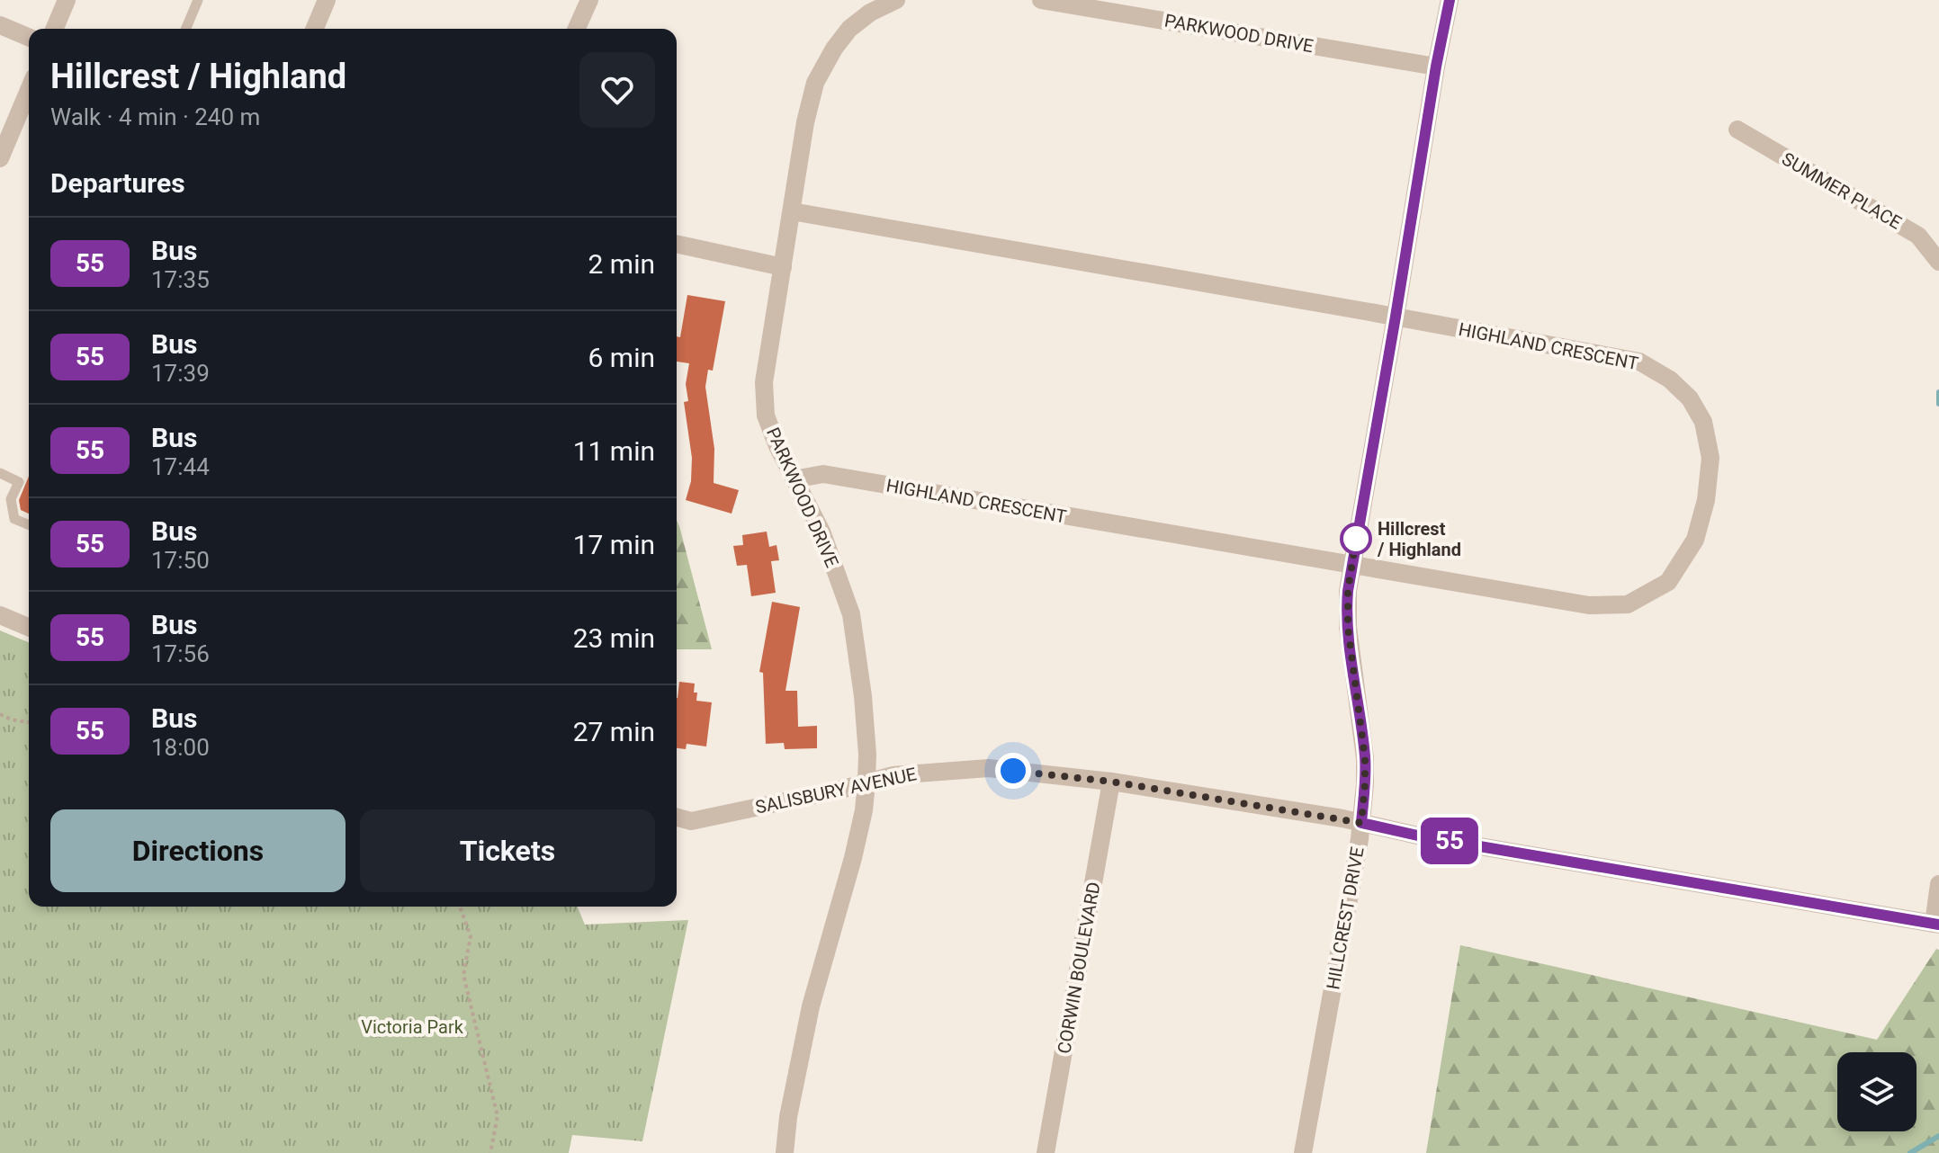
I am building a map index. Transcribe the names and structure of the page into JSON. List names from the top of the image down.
{
  "streets": {
    "street": [
      "PARKWOOD DRIVE",
      "SUMMER PLACE",
      "HIGHLAND CRESCENT",
      "SALISBURY AVENUE",
      "HILLCREST DRIVE",
      "CORWIN BOULEVARD"
    ]
  },
  "crossings": [
    ["PARKWOOD DRIVE", "HIGHLAND CRESCENT"],
    ["PARKWOOD DRIVE", "SALISBURY AVENUE"],
    ["PARKWOOD DRIVE", "HILLCREST DRIVE"],
    ["HIGHLAND CRESCENT", "HILLCREST DRIVE"],
    ["SALISBURY AVENUE", "HILLCREST DRIVE"],
    ["SALISBURY AVENUE", "CORWIN BOULEVARD"]
  ],
  "parks": ["Victoria Park"],
  "places": ["Hillcrest / Highland"],
  "lines": ["bus line 55"],
  "page": {
    "on_map": "55",
    "heading": [
      ["Hillcrest / Highland", "Walk · 4 min · 240 m"],
      "Departures"
    ],
    "list": [
      {
        "mark": "55",
        "name": "Bus",
        "note": "17:35",
        "value": "2 min"
      },
      {
        "mark": "55",
        "name": "Bus",
        "note": "17:39",
        "value": "6 min"
      },
      {
        "mark": "55",
        "name": "Bus",
        "note": "17:44",
        "value": "11 min"
      },
      {
        "mark": "55",
        "name": "Bus",
        "note": "17:50",
        "value": "17 min"
      },
      {
        "mark": "55",
        "name": "Bus",
        "note": "17:56",
        "value": "23 min"
      },
      {
        "mark": "55",
        "name": "Bus",
        "note": "18:00",
        "value": "27 min"
      }
    ],
    "buttons": ["Directions", "Tickets"]
  }
}
